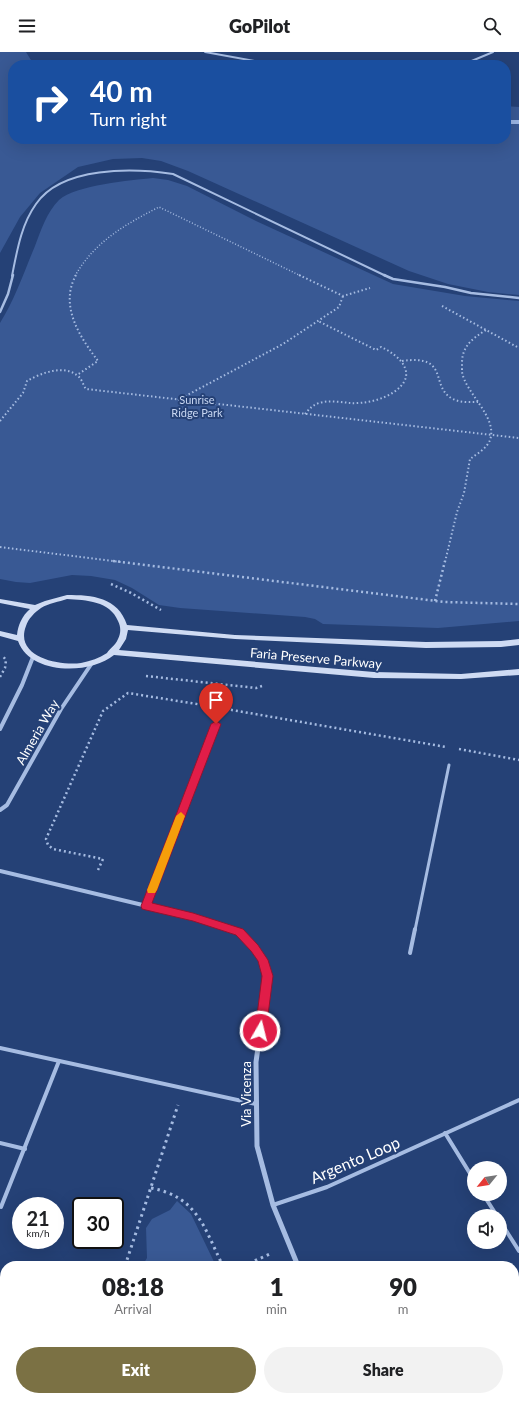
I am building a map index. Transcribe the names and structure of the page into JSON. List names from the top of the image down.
{
  "streets": {
    "street": ["Faria Preserve Parkway", "Almeria Way", "Via Vicenza"],
    "lane": ["Argento Loop"]
  },
  "crossings": [
    ["Faria Preserve Parkway", "Almeria Way"],
    ["Via Vicenza", "Argento Loop"]
  ],
  "parks": ["Sunrise Ridge Park"],
  "north": "bottom left",
  "page": {
    "header": "GoPilot",
    "turn": ["40 m", "Turn right"],
    "speed": "21 km/h",
    "limit": "30",
    "eta": [
      "08:18",
      "Arrival",
      "1",
      "min",
      "90",
      "m"
    ],
    "buttons": ["Exit", "Share"]
  }
}
